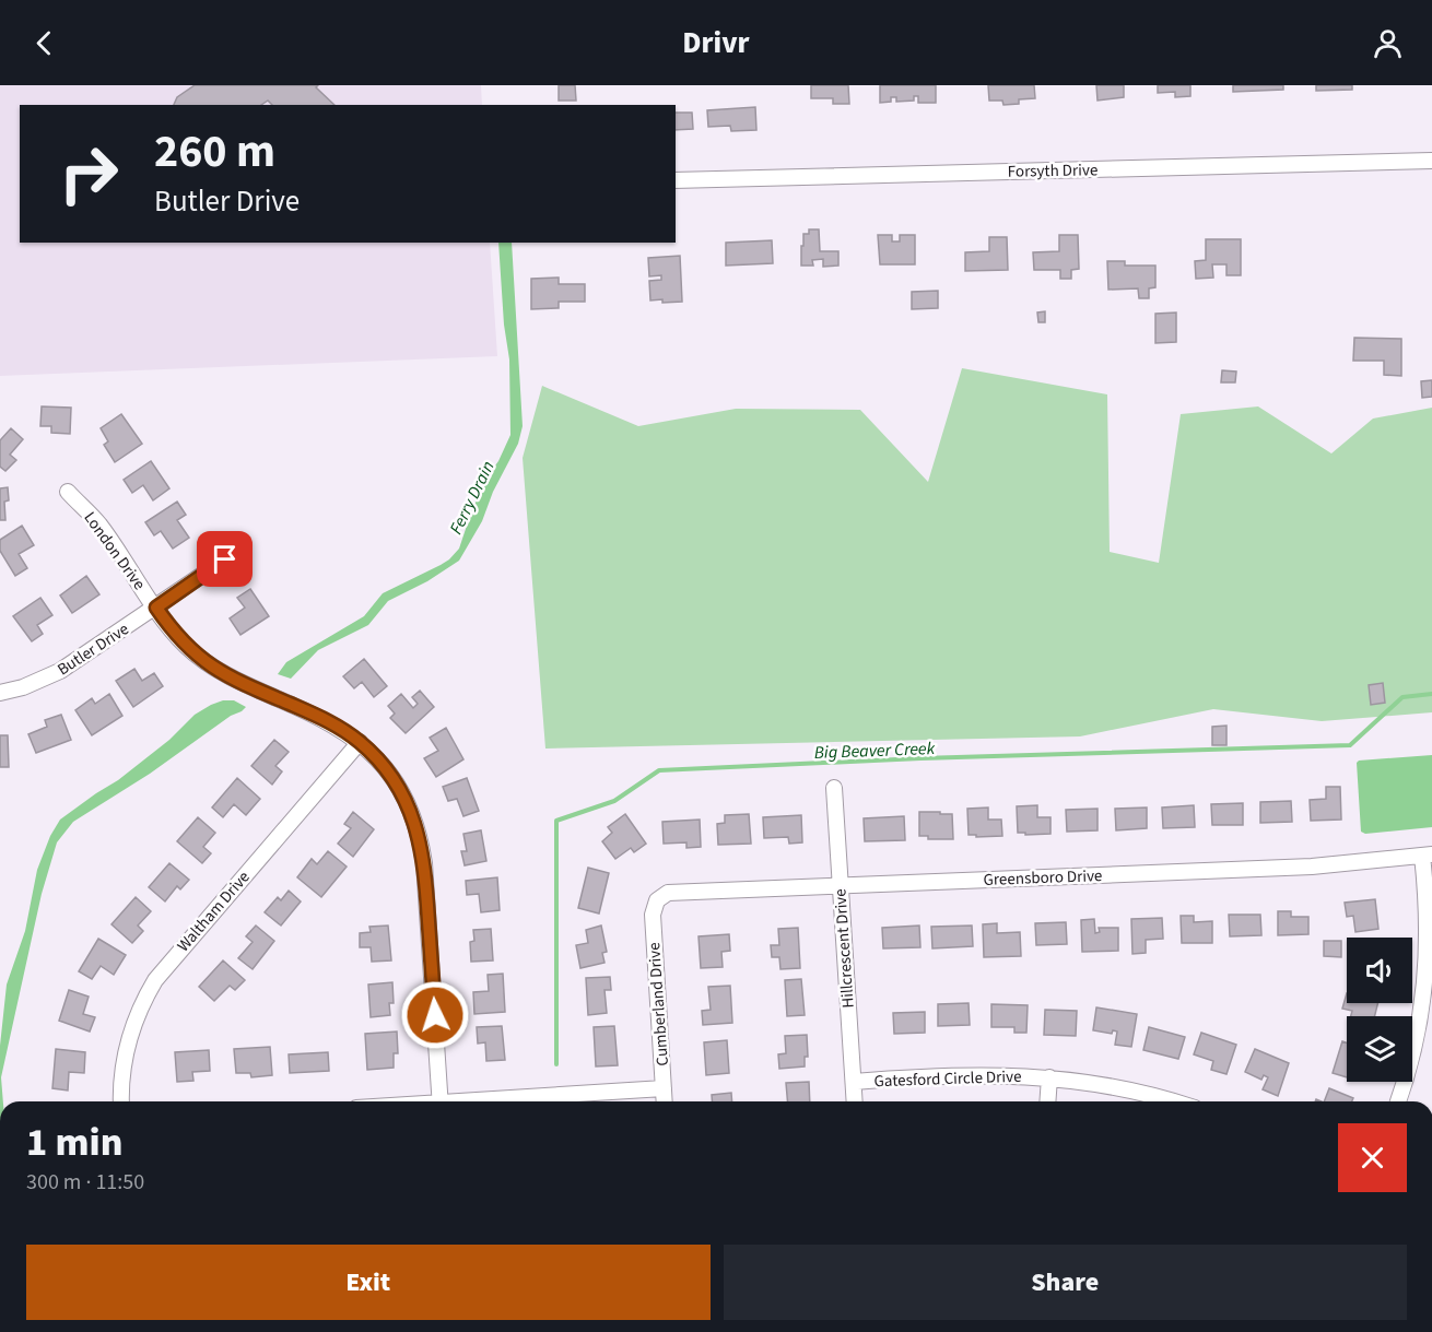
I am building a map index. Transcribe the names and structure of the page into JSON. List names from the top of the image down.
{
  "streets": {
    "street": [
      "Forsyth Drive",
      "London Drive",
      "Butler Drive",
      "Greensboro Drive",
      "Waltham Drive",
      "Hillcrescent Drive",
      "Cumberland Drive",
      "Gatesford Circle Drive"
    ]
  },
  "crossings": [
    ["London Drive", "Butler Drive"],
    ["London Drive", "Waltham Drive"],
    ["Greensboro Drive", "Hillcrescent Drive"],
    ["Greensboro Drive", "Cumberland Drive"],
    ["Hillcrescent Drive", "Gatesford Circle Drive"]
  ],
  "water": ["Ferry Drain", "Big Beaver Creek"],
  "page": {
    "header": "Drivr",
    "turn": ["260 m", "Butler Drive"],
    "heading": ["1 min", "300 m · 11:50"],
    "buttons": ["Exit", "Share"]
  }
}
